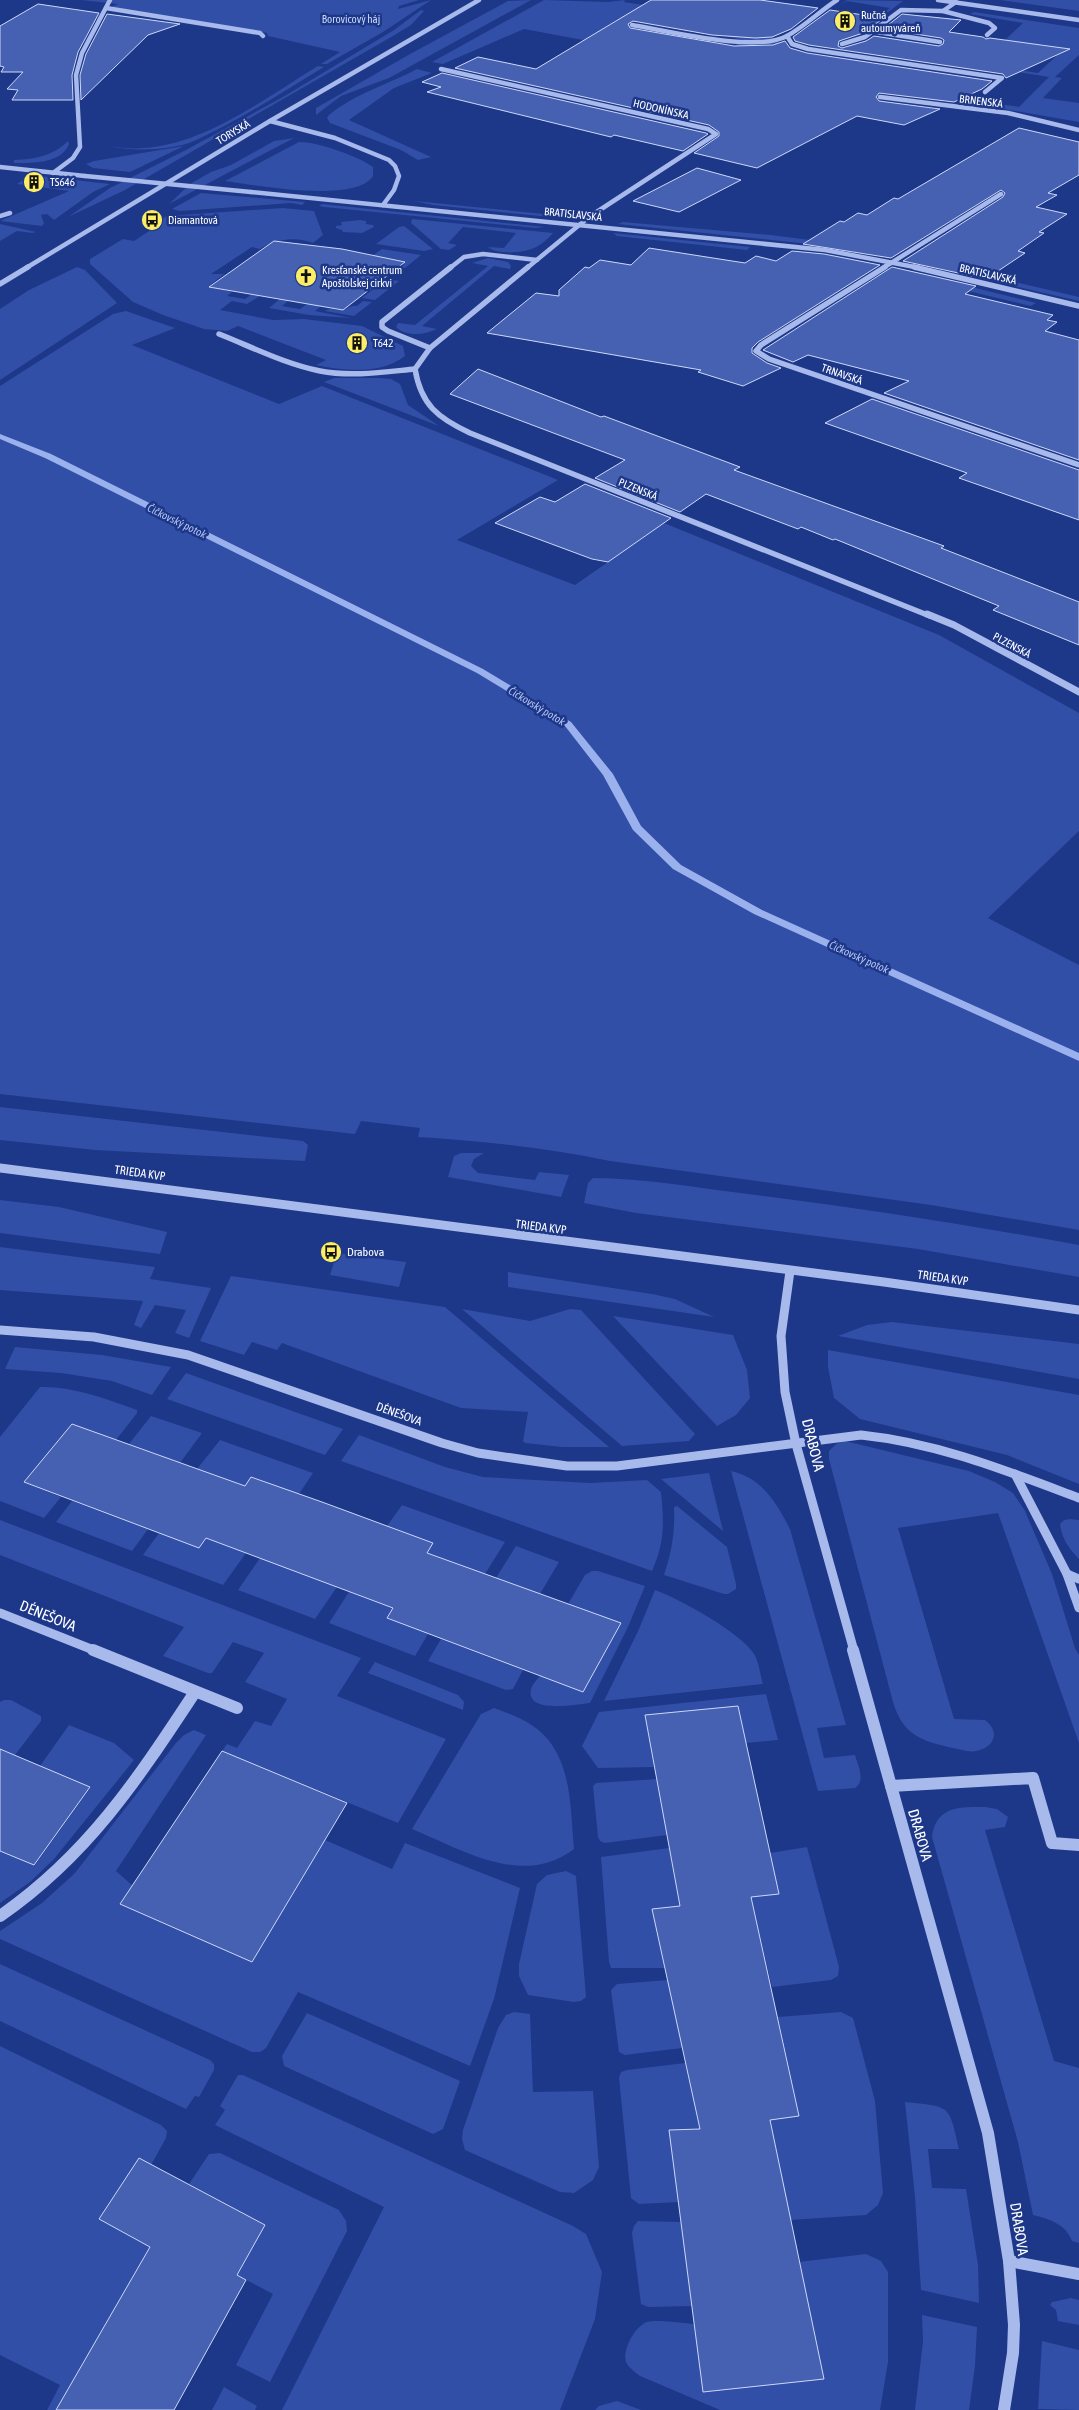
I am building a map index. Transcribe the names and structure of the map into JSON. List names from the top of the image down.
{
  "streets": {
    "street": [
      "BRNENSKÁ",
      "HODONÍNSKA",
      "TORYSKÁ",
      "BRATISLAVSKÁ",
      "TRNAVSKÁ",
      "PLZENSKÁ",
      "TRIEDA KVP",
      "DÉNEŠOVA",
      "DRABOVA"
    ]
  },
  "crossings": [
    ["HODONÍNSKA", "BRATISLAVSKÁ"],
    ["BRATISLAVSKÁ", "TRNAVSKÁ"],
    ["TRIEDA KVP", "DRABOVA"],
    ["DÉNEŠOVA", "DRABOVA"]
  ],
  "water": ["Čičkovský potok"],
  "parks": ["Borovicový háj"],
  "places": {
    "building": ["Ručná autoumyváreň", "TS646", "T642"],
    "bus stop": ["Diamantová", "Drabova"],
    "church": ["Kresťanské centrum Apoštolskej cirkvi"]
  }
}
